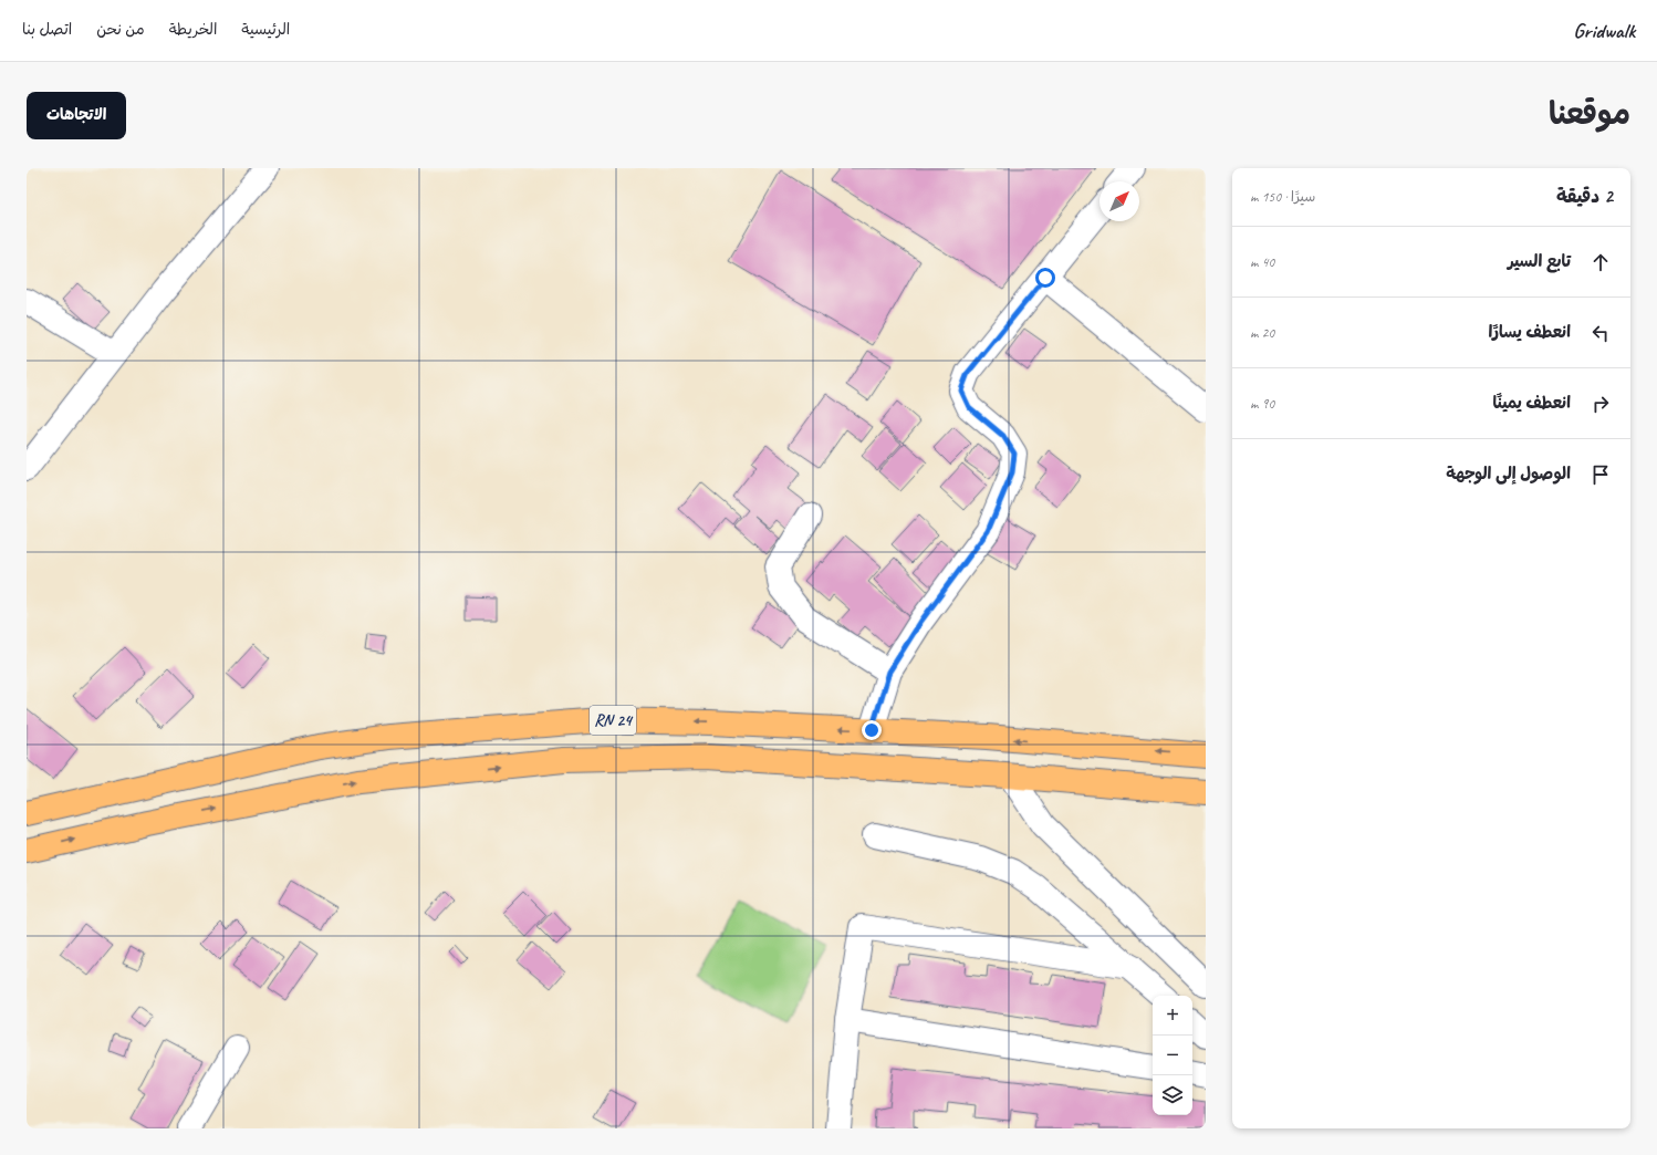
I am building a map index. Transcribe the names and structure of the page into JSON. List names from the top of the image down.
{
  "streets": {
    "highway": ["RN 24"]
  },
  "north": "top right",
  "page": {
    "header": "Gridwalk",
    "nav": [
      "الرئيسية",
      "الخريطة",
      "من نحن",
      "اتصل بنا"
    ],
    "title": "موقعنا",
    "buttons": "الاتجاهات",
    "heading": ["2 دقيقة", "سيرًا · 150 m"],
    "list": [
      ["تابع السير", "40 m"],
      ["انعطف يسارًا", "20 m"],
      ["انعطف يمينًا", "90 m"],
      "الوصول إلى الوجهة"
    ],
    "map_buttons": ["+", "−"]
  }
}
